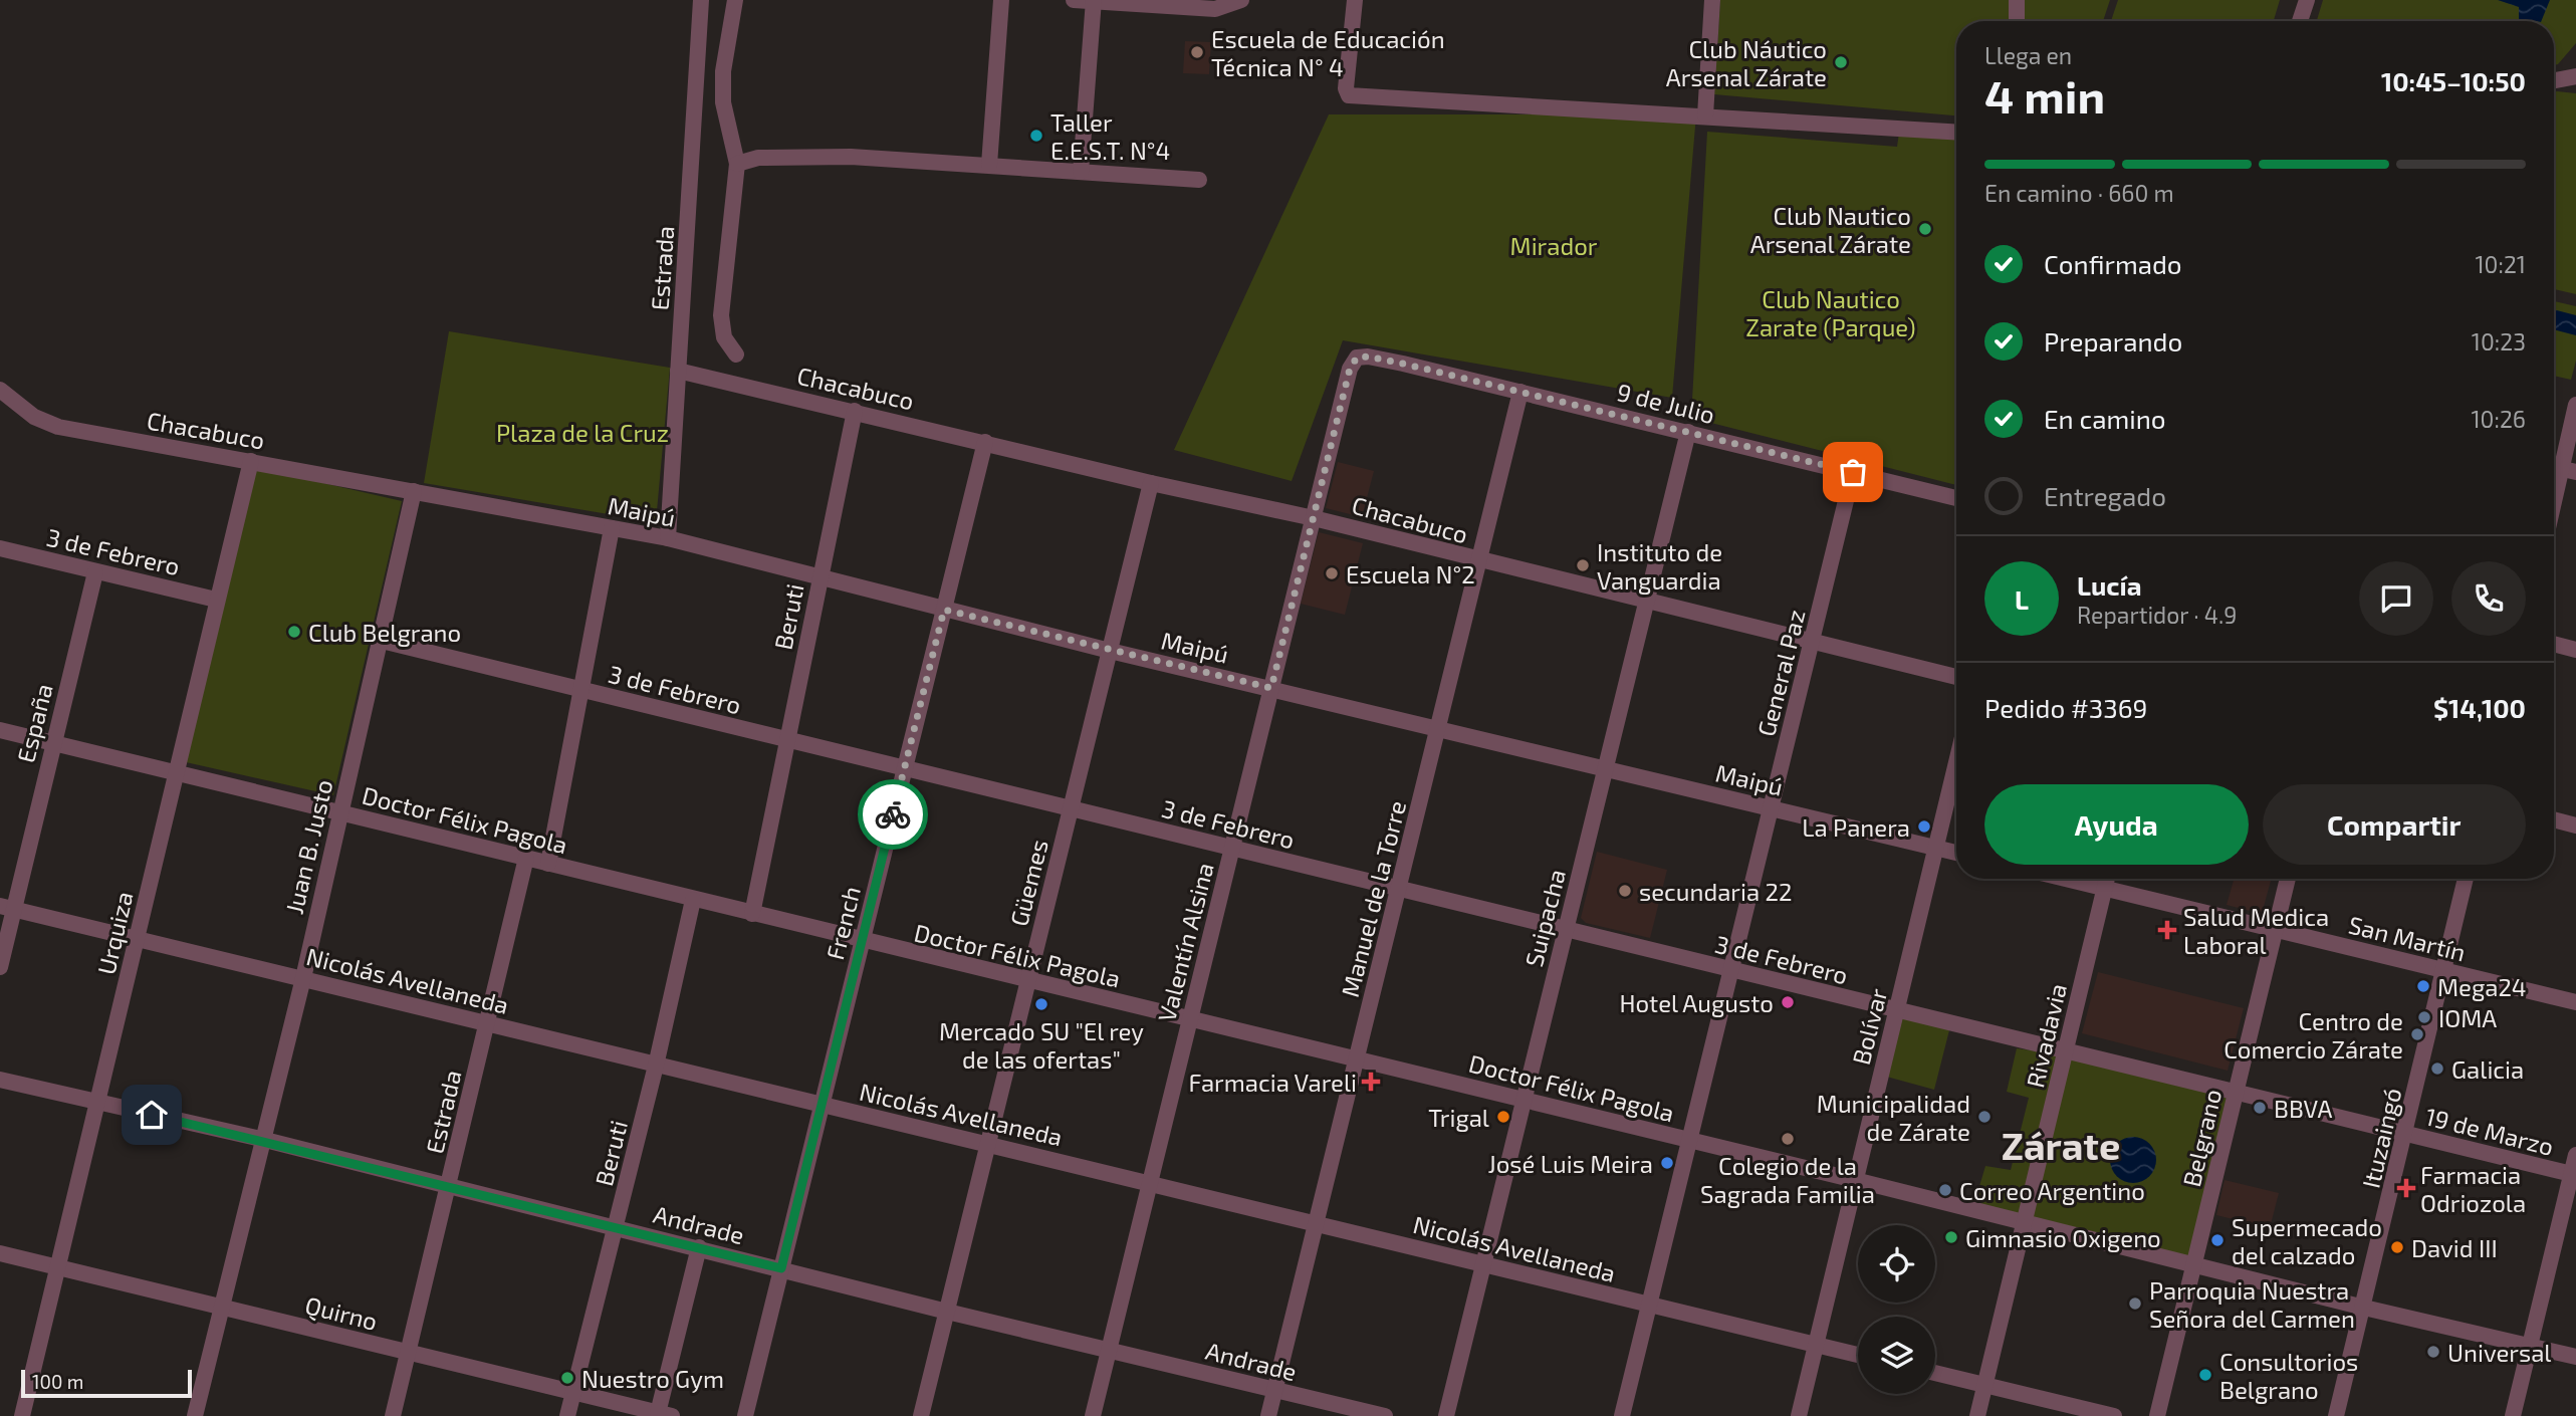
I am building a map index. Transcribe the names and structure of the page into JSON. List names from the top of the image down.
{
  "streets": {
    "street": [
      "Estrada",
      "Chacabuco",
      "9 de Julio",
      "Maipú",
      "3 de Febrero",
      "Beruti",
      "General Paz",
      "España",
      "Doctor Félix Pagola",
      "Juan B. Justo",
      "Güemes",
      "Manuel de la Torre",
      "Suipacha",
      "French",
      "Urquiza",
      "San Martín",
      "Valentín Alsina",
      "Nicolás Avellaneda",
      "Bolívar",
      "Rivadavia",
      "19 de Marzo",
      "Belgrano",
      "Ituzaingó",
      "Andrade",
      "Quirno"
    ]
  },
  "crossings": [
    ["Estrada", "Chacabuco"],
    ["Estrada", "Maipú"],
    ["Estrada", "Doctor Félix Pagola"],
    ["Estrada", "Nicolás Avellaneda"],
    ["Estrada", "Andrade"],
    ["Estrada", "Quirno"],
    ["Chacabuco", "Maipú"],
    ["Chacabuco", "Beruti"],
    ["Chacabuco", "General Paz"],
    ["Chacabuco", "Juan B. Justo"],
    ["Chacabuco", "Güemes"],
    ["Chacabuco", "Manuel de la Torre"],
    ["Chacabuco", "Suipacha"],
    ["Chacabuco", "French"],
    ["Chacabuco", "Urquiza"],
    ["Chacabuco", "Valentín Alsina"],
    ["9 de Julio", "General Paz"],
    ["9 de Julio", "Manuel de la Torre"],
    ["9 de Julio", "Suipacha"],
    ["9 de Julio", "Valentín Alsina"],
    ["Maipú", "Beruti"],
    ["Maipú", "General Paz"],
    ["Maipú", "Juan B. Justo"],
    ["Maipú", "Güemes"],
    ["Maipú", "Manuel de la Torre"],
    ["Maipú", "Suipacha"],
    ["Maipú", "French"],
    ["Maipú", "Valentín Alsina"],
    ["Maipú", "Bolívar"],
    ["3 de Febrero", "Beruti"],
    ["3 de Febrero", "General Paz"],
    ["3 de Febrero", "España"],
    ["3 de Febrero", "Juan B. Justo"],
    ["3 de Febrero", "Güemes"],
    ["3 de Febrero", "Manuel de la Torre"],
    ["3 de Febrero", "Suipacha"],
    ["3 de Febrero", "French"],
    ["3 de Febrero", "Urquiza"],
    ["3 de Febrero", "Valentín Alsina"],
    ["3 de Febrero", "Bolívar"],
    ["3 de Febrero", "Rivadavia"],
    ["3 de Febrero", "19 de Marzo"],
    ["Beruti", "Doctor Félix Pagola"],
    ["Beruti", "Nicolás Avellaneda"],
    ["Beruti", "Andrade"],
    ["Beruti", "Quirno"],
    ["General Paz", "Doctor Félix Pagola"],
    ["General Paz", "Nicolás Avellaneda"],
    ["España", "Doctor Félix Pagola"],
    ["España", "Nicolás Avellaneda"],
    ["Doctor Félix Pagola", "Juan B. Justo"],
    ["Doctor Félix Pagola", "Güemes"],
    ["Doctor Félix Pagola", "Manuel de la Torre"],
    ["Doctor Félix Pagola", "Suipacha"],
    ["Doctor Félix Pagola", "French"],
    ["Doctor Félix Pagola", "Urquiza"],
    ["Doctor Félix Pagola", "Valentín Alsina"],
    ["Doctor Félix Pagola", "Bolívar"],
    ["Doctor Félix Pagola", "Rivadavia"],
    ["Doctor Félix Pagola", "Belgrano"],
    ["Doctor Félix Pagola", "Ituzaingó"],
    ["Juan B. Justo", "Nicolás Avellaneda"],
    ["Juan B. Justo", "Andrade"],
    ["Juan B. Justo", "Quirno"],
    ["Güemes", "Nicolás Avellaneda"],
    ["Güemes", "Andrade"],
    ["Manuel de la Torre", "Nicolás Avellaneda"],
    ["Manuel de la Torre", "Andrade"],
    ["Suipacha", "Nicolás Avellaneda"],
    ["French", "Nicolás Avellaneda"],
    ["French", "Andrade"],
    ["Urquiza", "Nicolás Avellaneda"],
    ["Urquiza", "Andrade"],
    ["Urquiza", "Quirno"],
    ["San Martín", "Rivadavia"],
    ["San Martín", "Belgrano"],
    ["San Martín", "Ituzaingó"],
    ["Valentín Alsina", "Nicolás Avellaneda"],
    ["Valentín Alsina", "Andrade"],
    ["Nicolás Avellaneda", "Bolívar"],
    ["Rivadavia", "19 de Marzo"],
    ["19 de Marzo", "Belgrano"],
    ["19 de Marzo", "Ituzaingó"]
  ],
  "districts": ["Zárate"],
  "parks": ["Mirador", "Club Nautico Zarate (Parque)", "Plaza de la Cruz"],
  "places": {
    "other": [
      "Escuela de Educación Técnica N° 4",
      "Club Náutico Arsenal Zárate",
      "Taller E.E.S.T. N°4",
      "Club Nautico Arsenal Zárate",
      "Instituto de Vanguardia",
      "Escuela N°2",
      "Club Belgrano",
      "La Panera",
      "secundaria 22",
      "Mega24",
      "Hotel Augusto",
      "Mercado SU \"El rey de las ofertas\"",
      "IOMA",
      "Centro de Comercio Zárate",
      "Galicia",
      "BBVA",
      "Trigal",
      "Municipalidad de Zárate",
      "Colegio de la Sagrada Familia",
      "José Luis Meira",
      "Correo Argentino",
      "Gimnasio Oxigeno",
      "Supermecado del calzado",
      "David III",
      "Parroquia Nuestra Señora del Carmen",
      "Universal",
      "Consultorios Belgrano",
      "Nuestro Gym"
    ],
    "health": ["Salud Medica Laboral", "Farmacia Vareli", "Farmacia Odriozola"]
  },
  "scale_bar": "100 m",
  "page": {
    "heading": ["4 min", "Llega en", "10:45–10:50"],
    "panel": [
      "Lucía",
      "Repartidor · 4.9",
      "Pedido #3369",
      "$14,100"
    ],
    "bar": "En camino · 660 m",
    "list": [
      ["Confirmado", "10:21"],
      ["Preparando", "10:23"],
      ["En camino", "10:26"],
      "Entregado"
    ],
    "round": "L",
    "buttons": ["Ayuda", "Compartir"],
    "scale": "100 m"
  }
}
